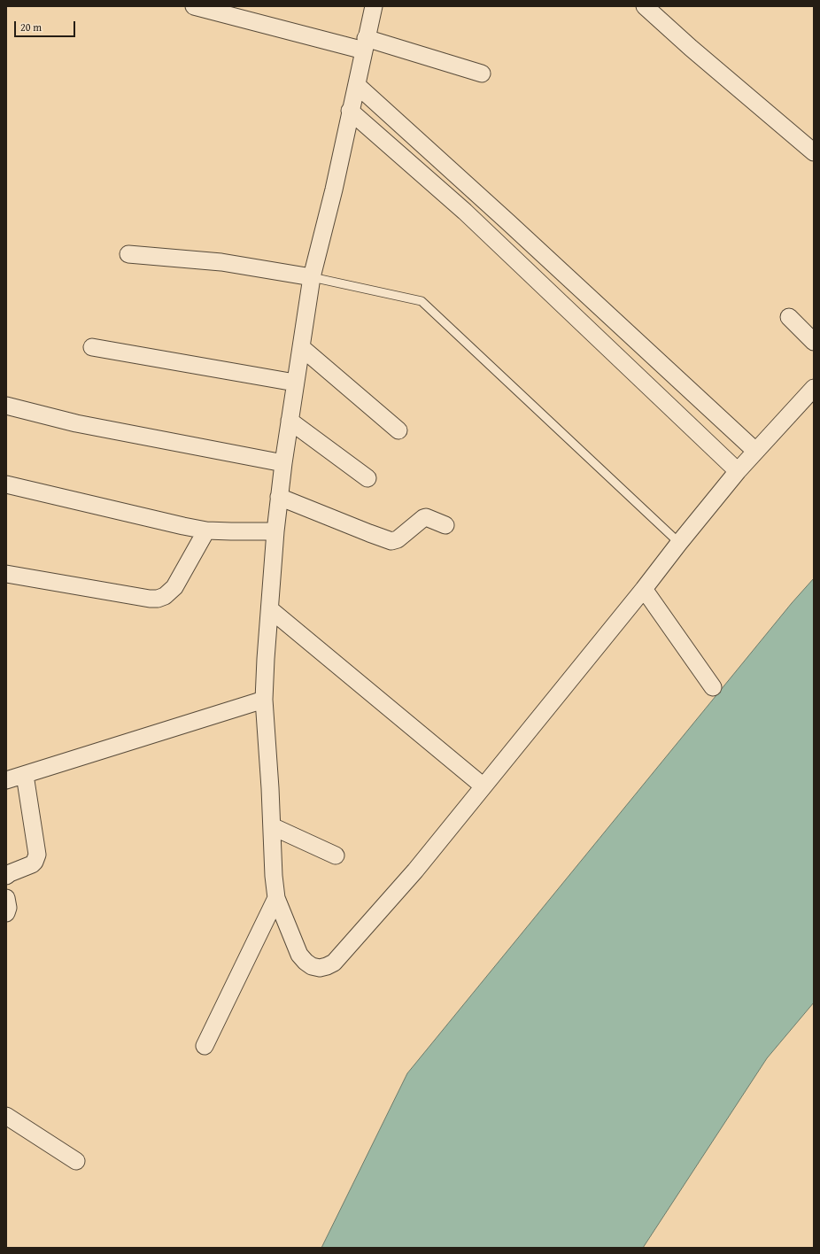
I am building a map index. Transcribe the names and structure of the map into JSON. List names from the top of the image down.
{
  "scale_bar": "20 m"
}
